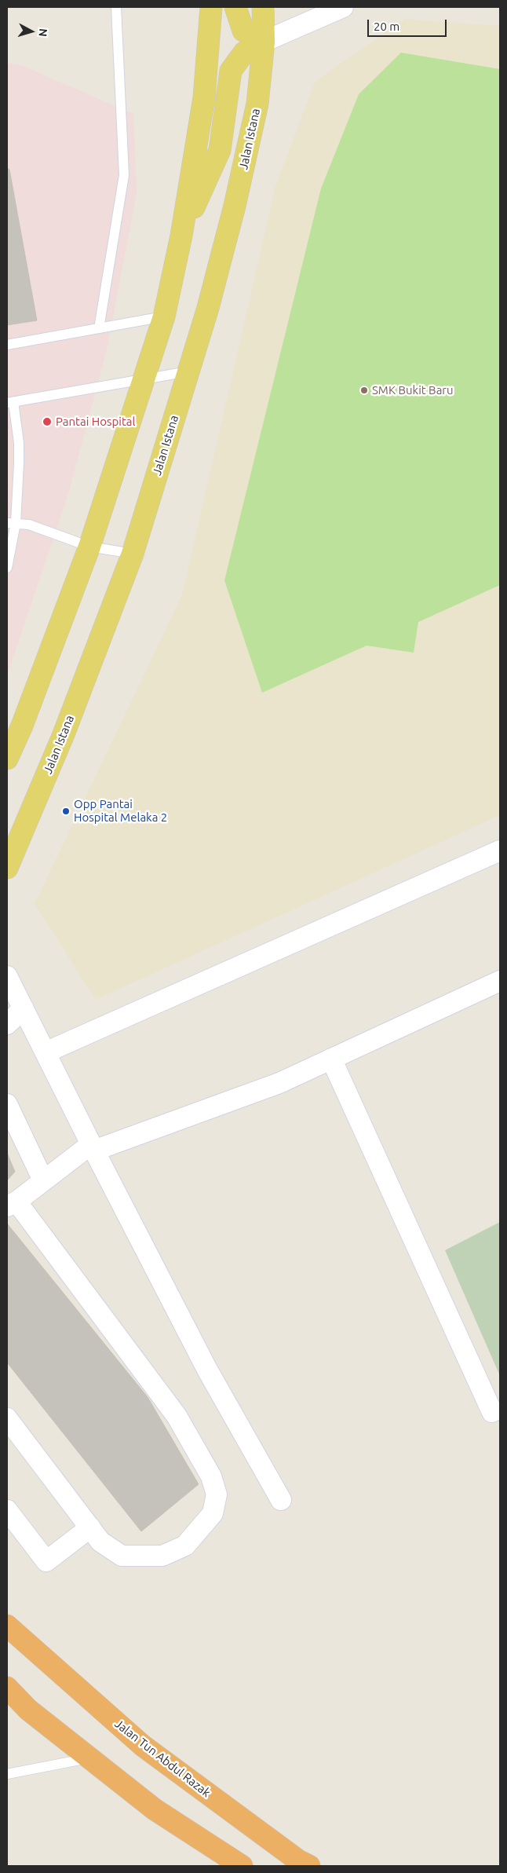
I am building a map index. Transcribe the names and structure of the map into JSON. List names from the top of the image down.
{
  "streets": {
    "highway": ["Jalan Tun Abdul Razak"],
    "main road": ["Jalan Istana"]
  },
  "places": ["SMK Bukit Baru", "Pantai Hospital", "Opp Pantai Hospital Melaka 2"],
  "scale_bar": "20 m",
  "north": "right"
}
